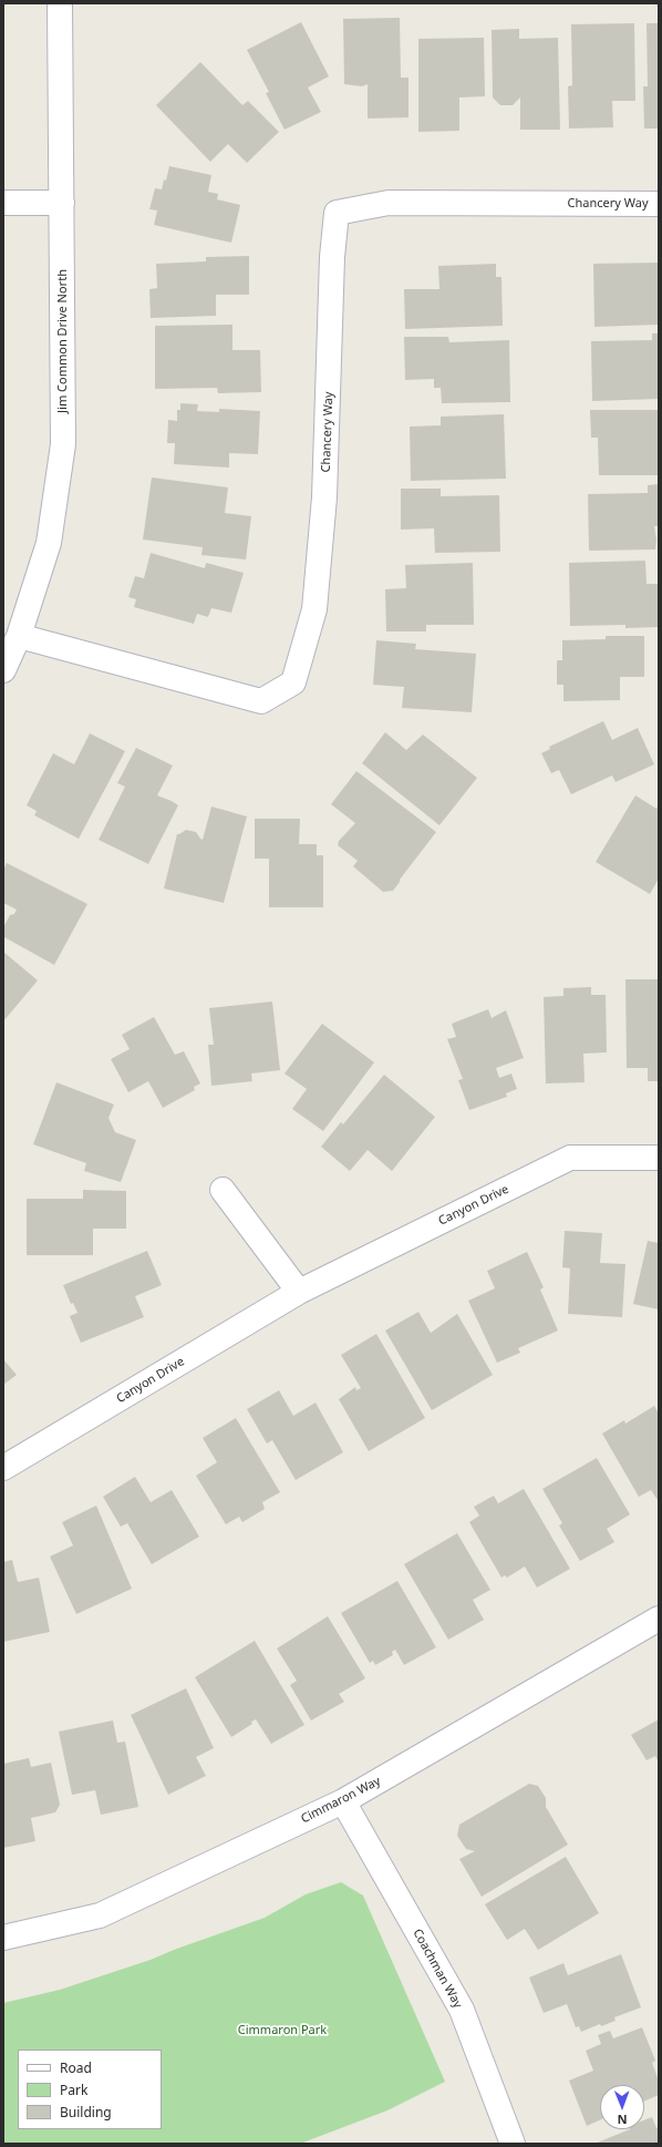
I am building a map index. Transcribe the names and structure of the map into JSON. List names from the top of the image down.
{
  "streets": {
    "street": [
      "Chancery Way",
      "Jim Common Drive North",
      "Canyon Drive",
      "Cimmaron Way",
      "Coachman Way"
    ]
  },
  "crossings": [
    ["Chancery Way", "Jim Common Drive North"],
    ["Cimmaron Way", "Coachman Way"]
  ],
  "parks": ["Cimmaron Park"],
  "legend": ["Road", "Park", "Building"],
  "north": "bottom"
}
